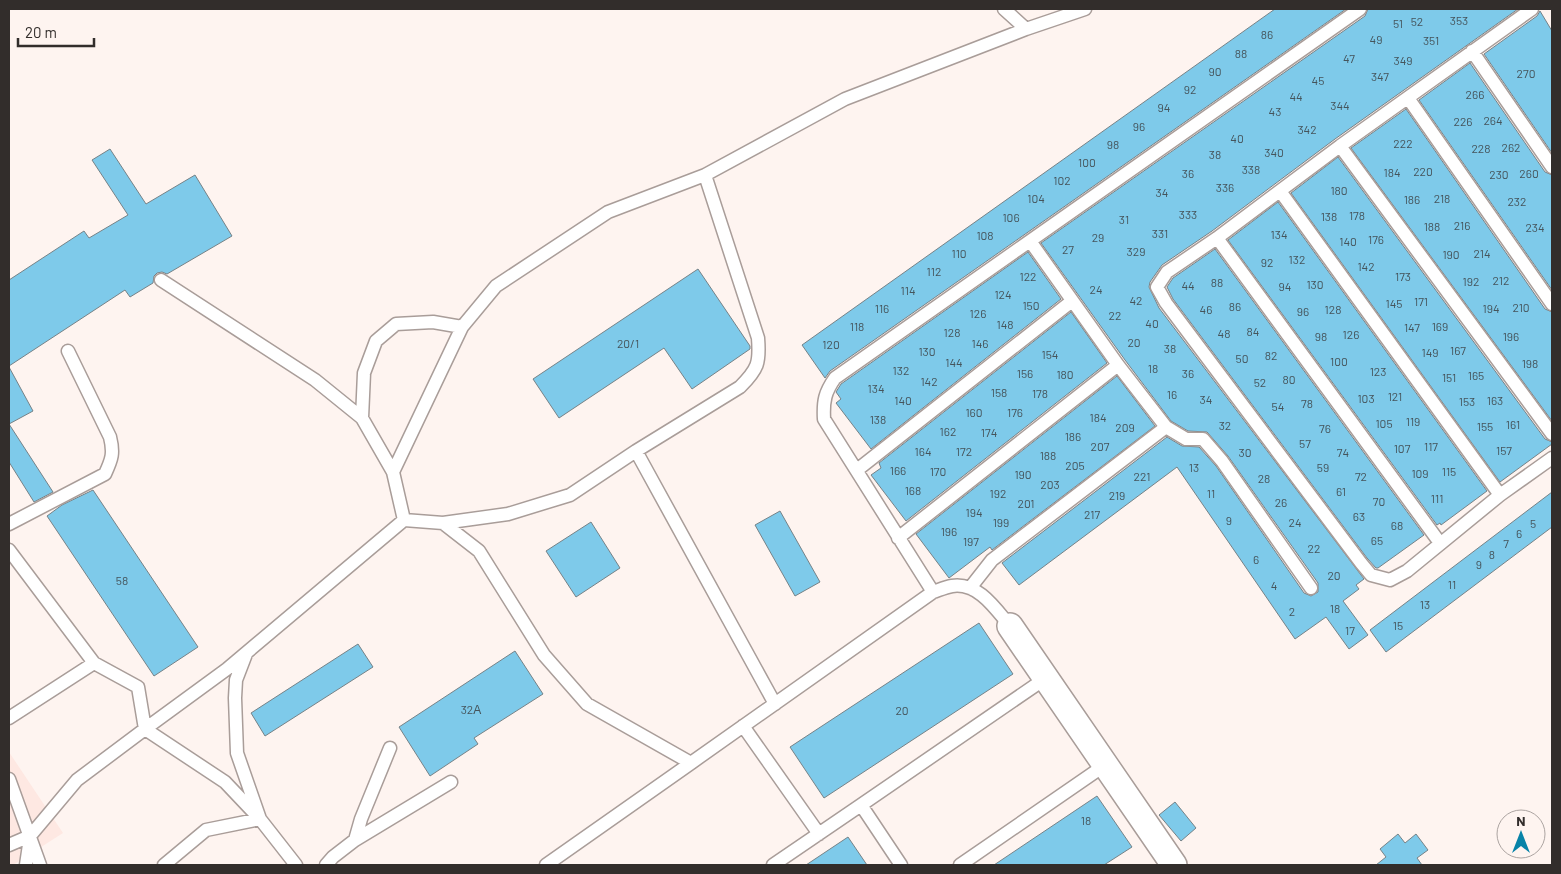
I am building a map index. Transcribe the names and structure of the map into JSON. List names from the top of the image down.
{
  "house_numbers": [
    "353",
    "52",
    "51",
    "86",
    "49",
    "351",
    "88",
    "47",
    "349",
    "90",
    "270",
    "347",
    "45",
    "92",
    "266",
    "44",
    "344",
    "94",
    "43",
    "264",
    "226",
    "96",
    "342",
    "40",
    "222",
    "98",
    "262",
    "228",
    "340",
    "38",
    "100",
    "338",
    "220",
    "184",
    "36",
    "260",
    "230",
    "102",
    "336",
    "180",
    "34",
    "104",
    "218",
    "186",
    "232",
    "333",
    "178",
    "138",
    "106",
    "31",
    "216",
    "188",
    "234",
    "331",
    "134",
    "108",
    "29",
    "176",
    "140",
    "27",
    "329",
    "110",
    "214",
    "190",
    "132",
    "92",
    "142",
    "112",
    "122",
    "173",
    "212",
    "192",
    "88",
    "130",
    "44",
    "94",
    "24",
    "114",
    "124",
    "42",
    "171",
    "145",
    "150",
    "86",
    "210",
    "116",
    "194",
    "46",
    "128",
    "96",
    "126",
    "22",
    "40",
    "148",
    "118",
    "169",
    "147",
    "84",
    "128",
    "48",
    "126",
    "98",
    "196",
    "20",
    "20/1",
    "146",
    "120",
    "38",
    "167",
    "130",
    "149",
    "154",
    "82",
    "50",
    "100",
    "144",
    "198",
    "18",
    "132",
    "123",
    "156",
    "36",
    "180",
    "165",
    "151",
    "80",
    "142",
    "52",
    "134",
    "158",
    "178",
    "16",
    "121",
    "103",
    "34",
    "140",
    "163",
    "153",
    "78",
    "54",
    "160",
    "176",
    "184",
    "138",
    "119",
    "105",
    "161",
    "32",
    "155",
    "209",
    "76",
    "162",
    "174",
    "186",
    "57",
    "207",
    "117",
    "107",
    "157",
    "164",
    "172",
    "30",
    "74",
    "188",
    "205",
    "13",
    "59",
    "166",
    "170",
    "115",
    "109",
    "190",
    "221",
    "72",
    "28",
    "203",
    "168",
    "61",
    "192",
    "11",
    "219",
    "111",
    "70",
    "26",
    "201",
    "194",
    "217",
    "63",
    "9",
    "199",
    "24",
    "5",
    "68",
    "196",
    "6",
    "65",
    "197",
    "7",
    "22",
    "8",
    "6",
    "9",
    "20",
    "58",
    "11",
    "4",
    "13",
    "18",
    "2",
    "15",
    "17",
    "32А",
    "20",
    "18"
  ],
  "scale_bar": "20 m",
  "north": "top"
}
